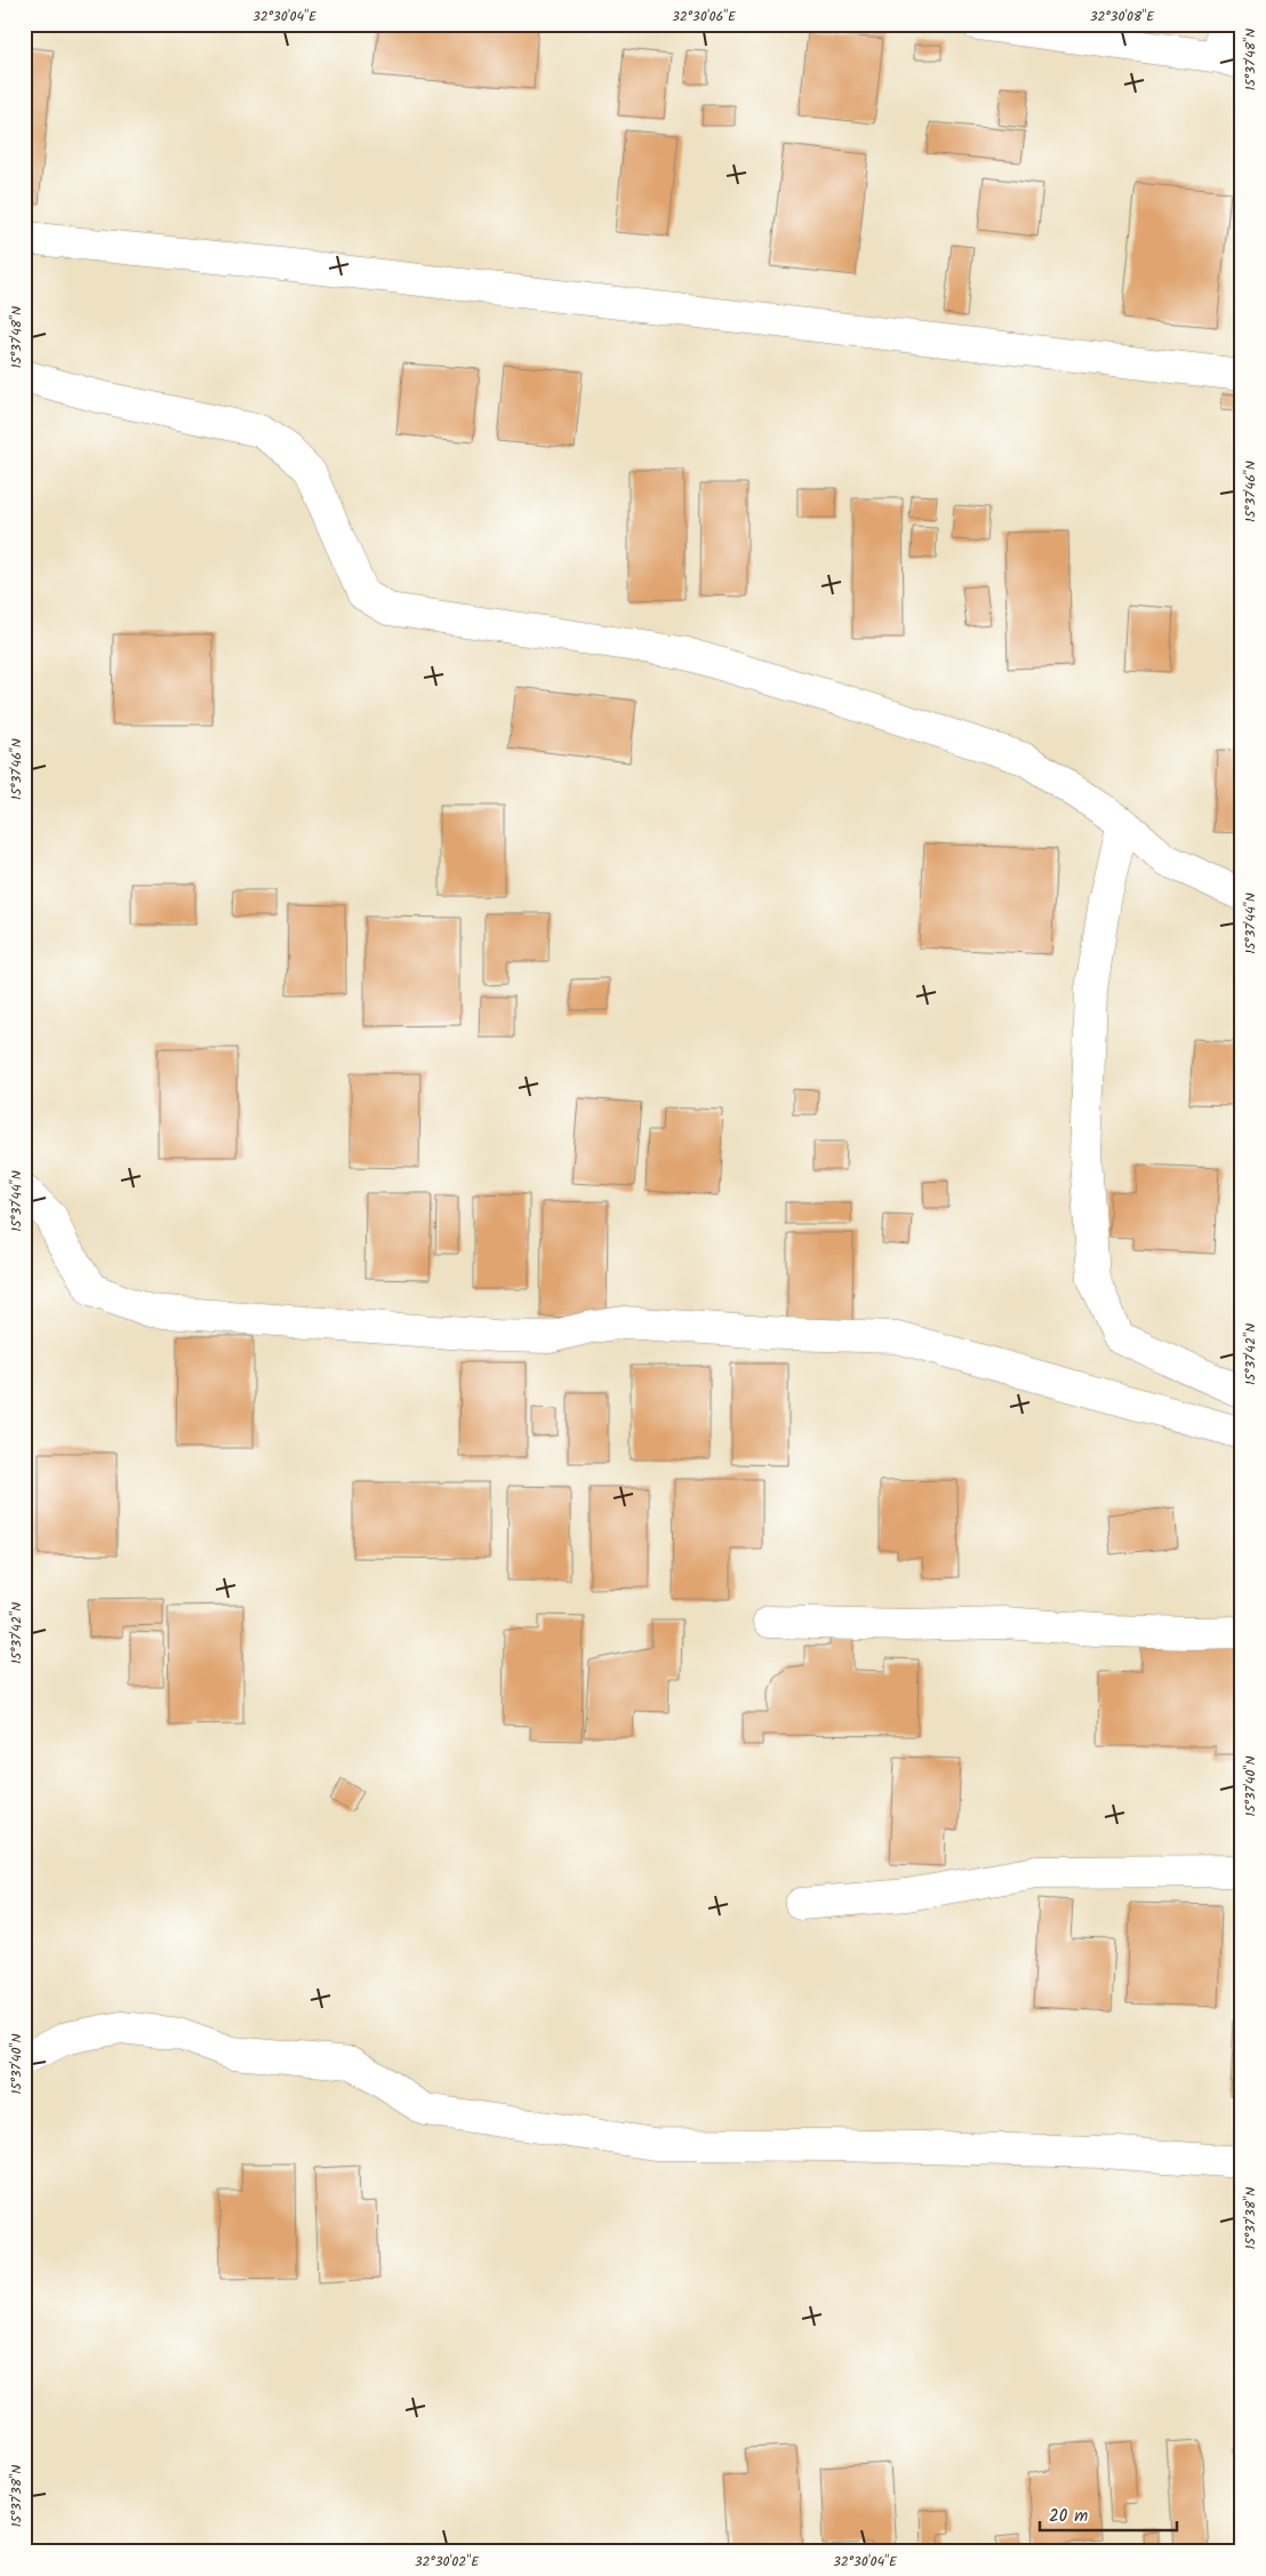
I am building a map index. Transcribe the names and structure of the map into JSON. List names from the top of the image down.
{
  "scale_bar": "20 m",
  "coordinates": [
    "32°30'04\"E",
    "32°30'06\"E",
    "32°30'08\"E",
    "15°37'48\"N",
    "15°37'46\"N",
    "15°37'44\"N",
    "15°37'42\"N",
    "15°37'40\"N",
    "15°37'38\"N",
    "32°30'02\"E"
  ]
}
